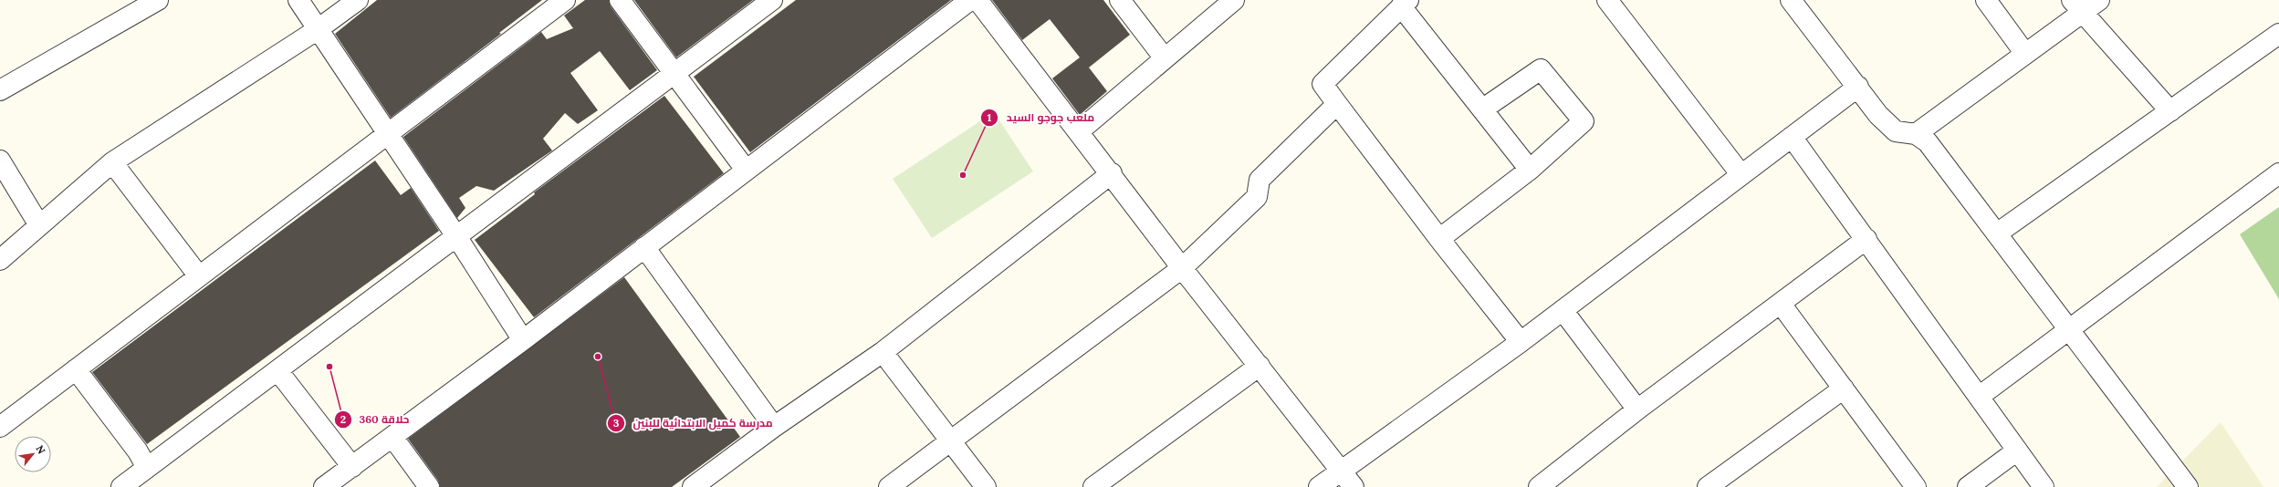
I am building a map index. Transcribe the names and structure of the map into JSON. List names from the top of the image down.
{
  "places": ["ملعب جوجو السيد", "مدرسة كميل الابتدائية للبنين", "حلاقة 360"],
  "north": "top right"
}
